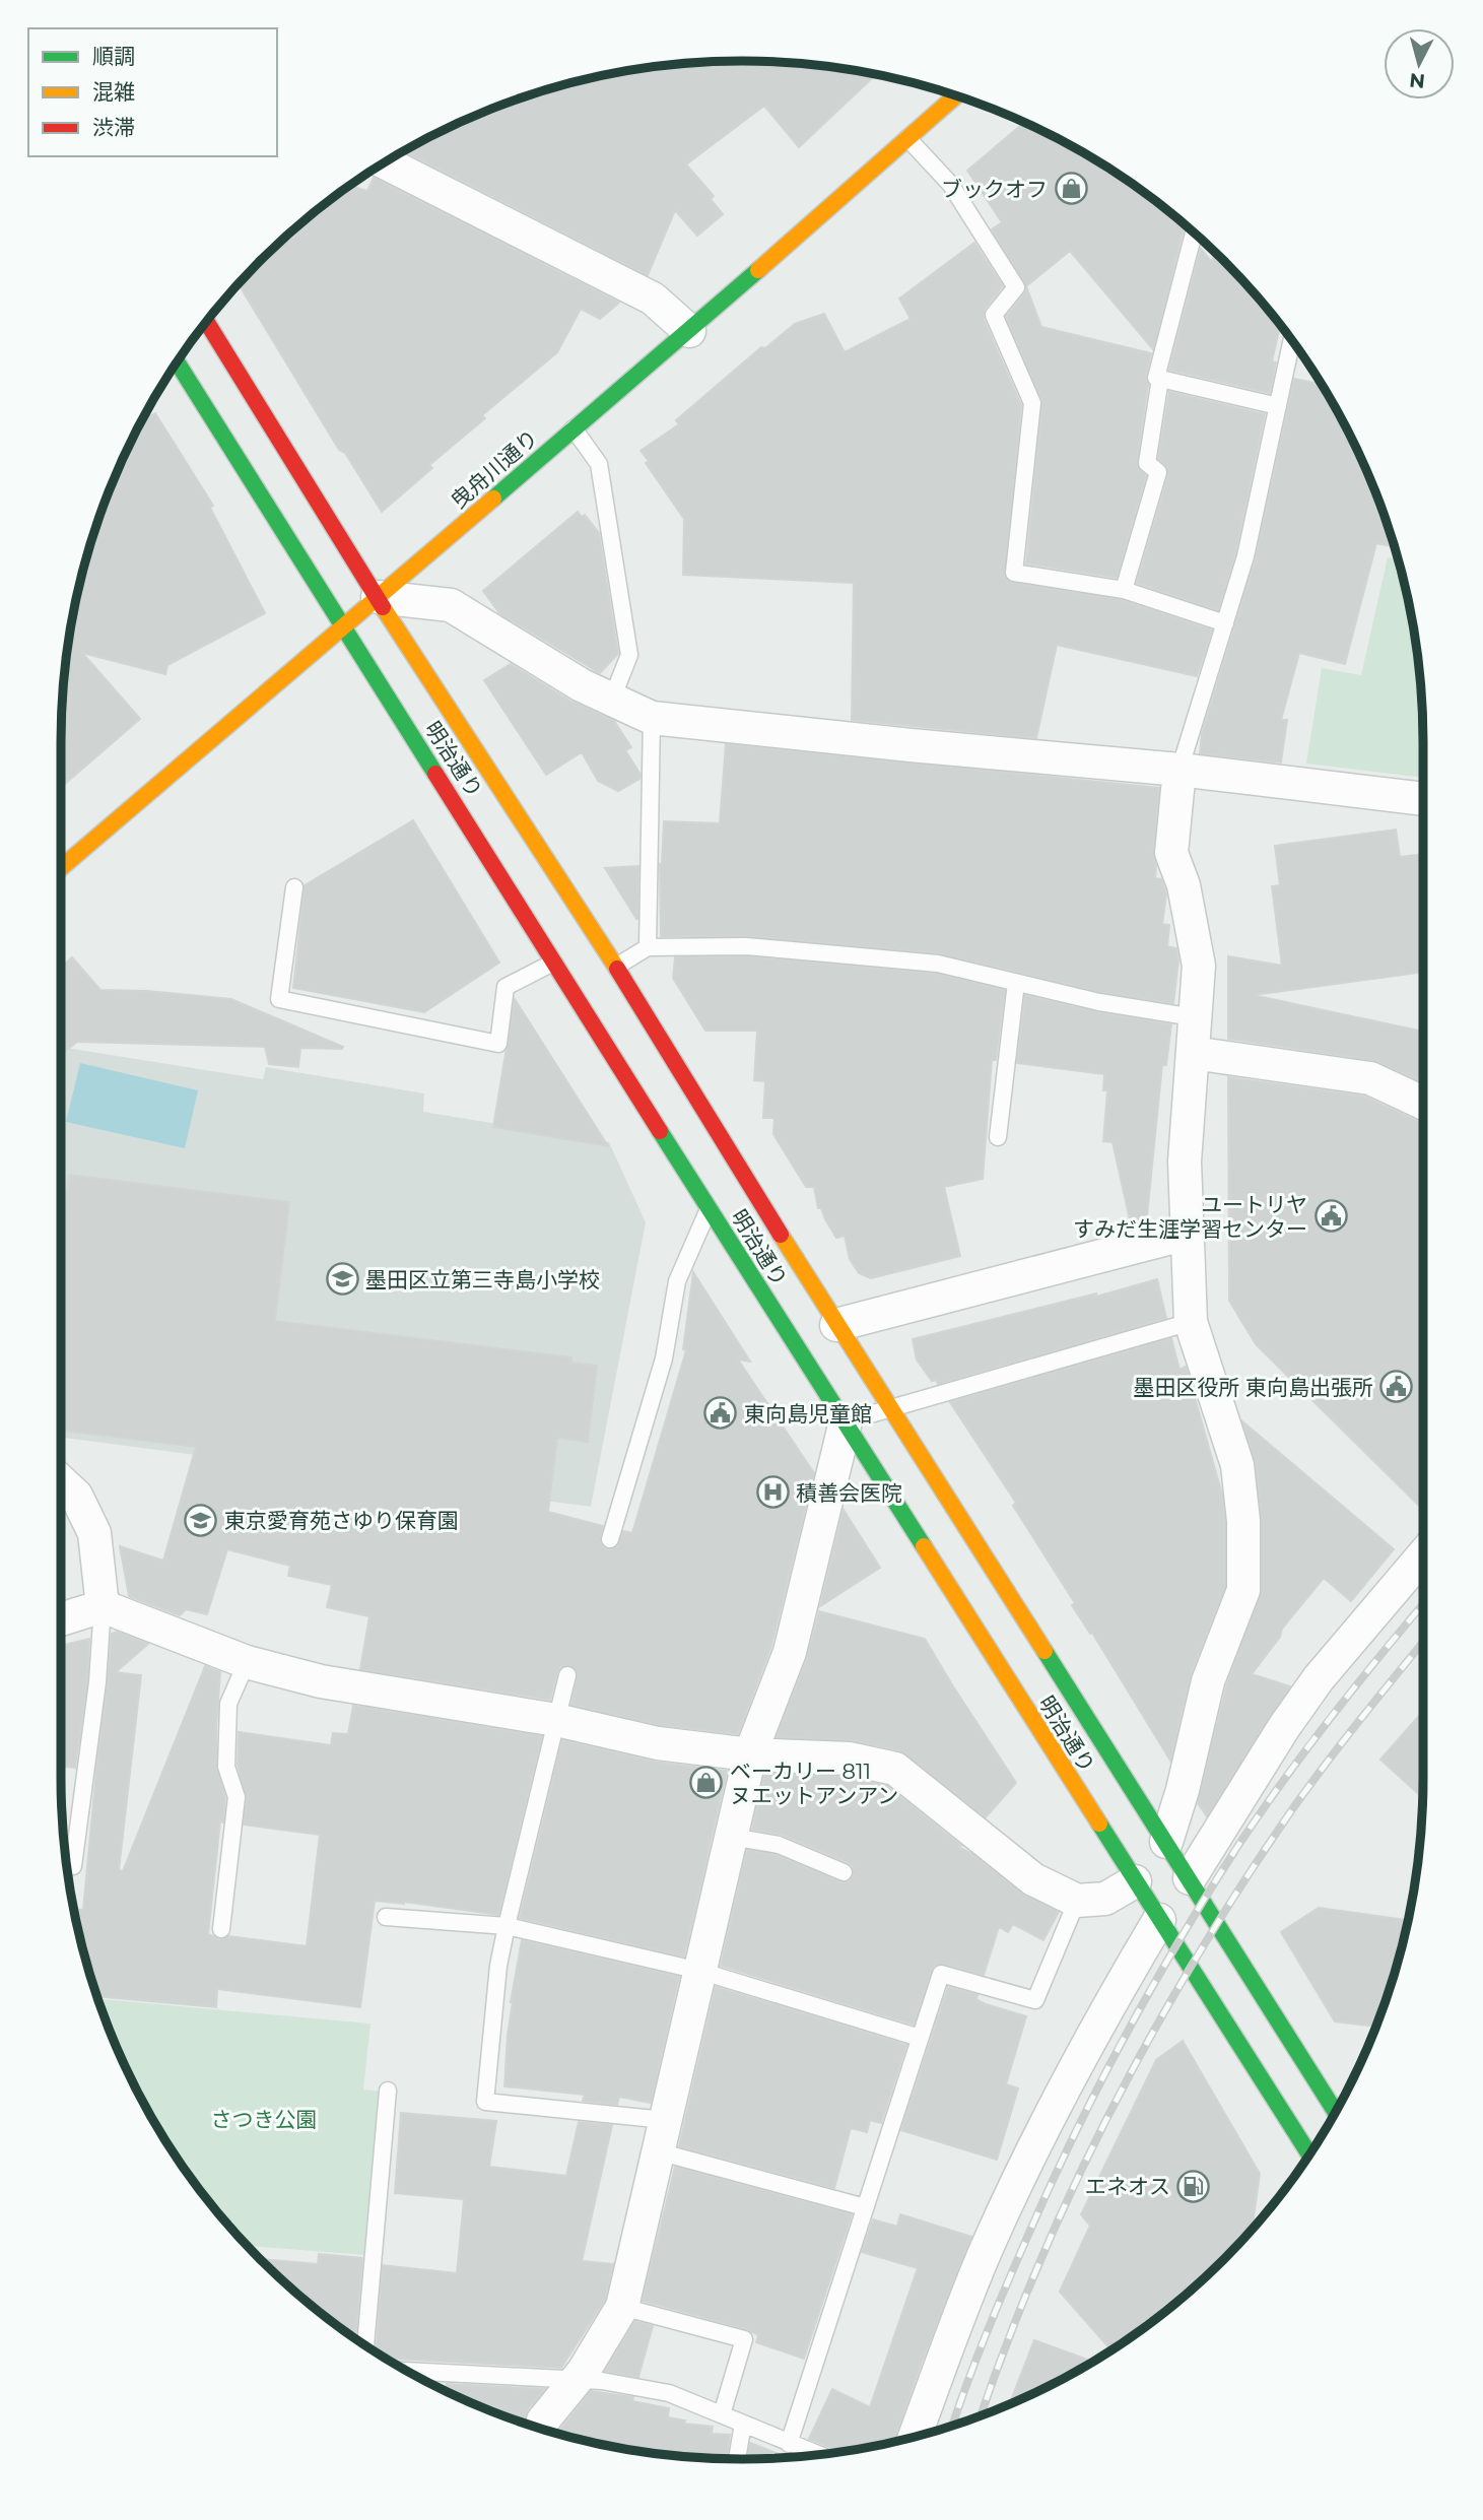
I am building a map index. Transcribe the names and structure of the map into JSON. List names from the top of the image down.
{
  "streets": {
    "main road": ["曳舟川通り", "明治通り"]
  },
  "crossings": [
    ["曳舟川通り", "明治通り"]
  ],
  "parks": ["さつき公園"],
  "places": {
    "shop": ["ブックオフ", "ベーカリー 811 ヌエットアンアン"],
    "public building": ["ユートリヤ すみだ生涯学習センター", "墨田区役所 東向島出張所", "東向島児童館"],
    "school or university": ["墨田区立第三寺島小学校", "東京愛育苑さゆり保育園"],
    "hospital": ["積善会医院"],
    "fuel station": ["エネオス"]
  },
  "legend": ["順調", "混雑", "渋滞"],
  "north": "bottom"
}
